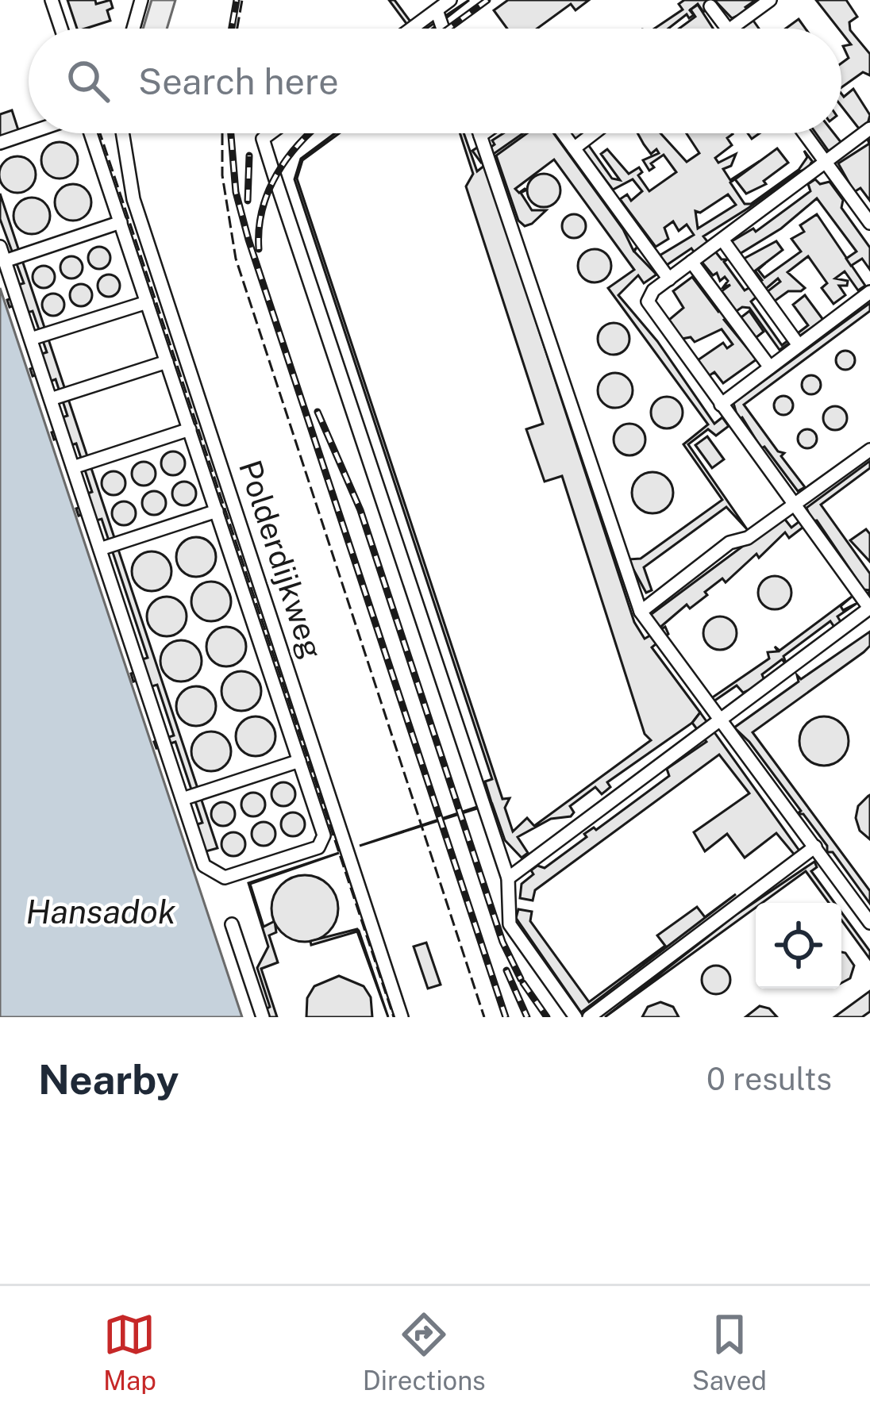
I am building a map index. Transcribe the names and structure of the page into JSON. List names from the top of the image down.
{
  "streets": {
    "street": ["Polderdijkweg"]
  },
  "water": ["Hansadok"],
  "page": {
    "search": "Search here",
    "heading": ["Nearby", "0 results"],
    "nav": ["Map", "Directions", "Saved"]
  }
}
